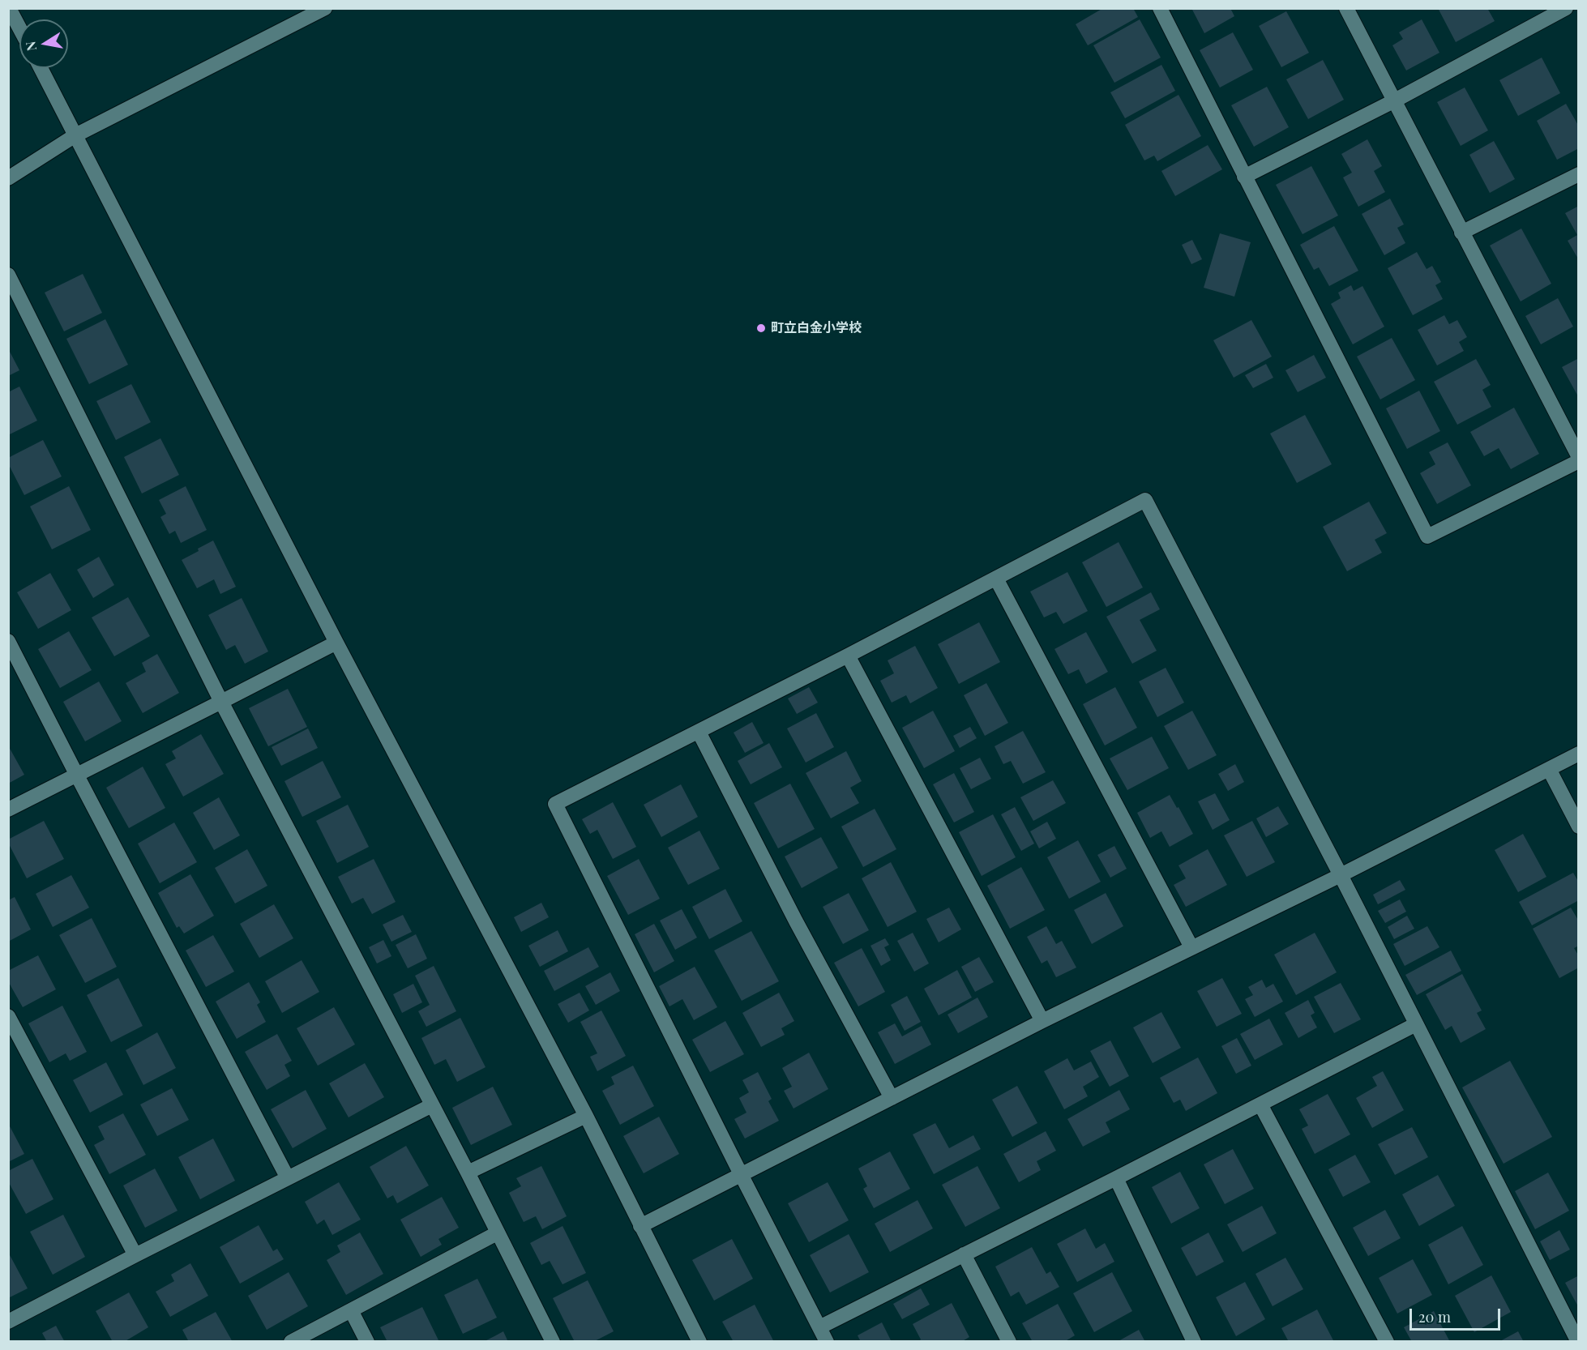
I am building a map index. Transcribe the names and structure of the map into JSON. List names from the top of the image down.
{
  "places": ["町立白金小学校"],
  "scale_bar": "20 m",
  "north": "left"
}
